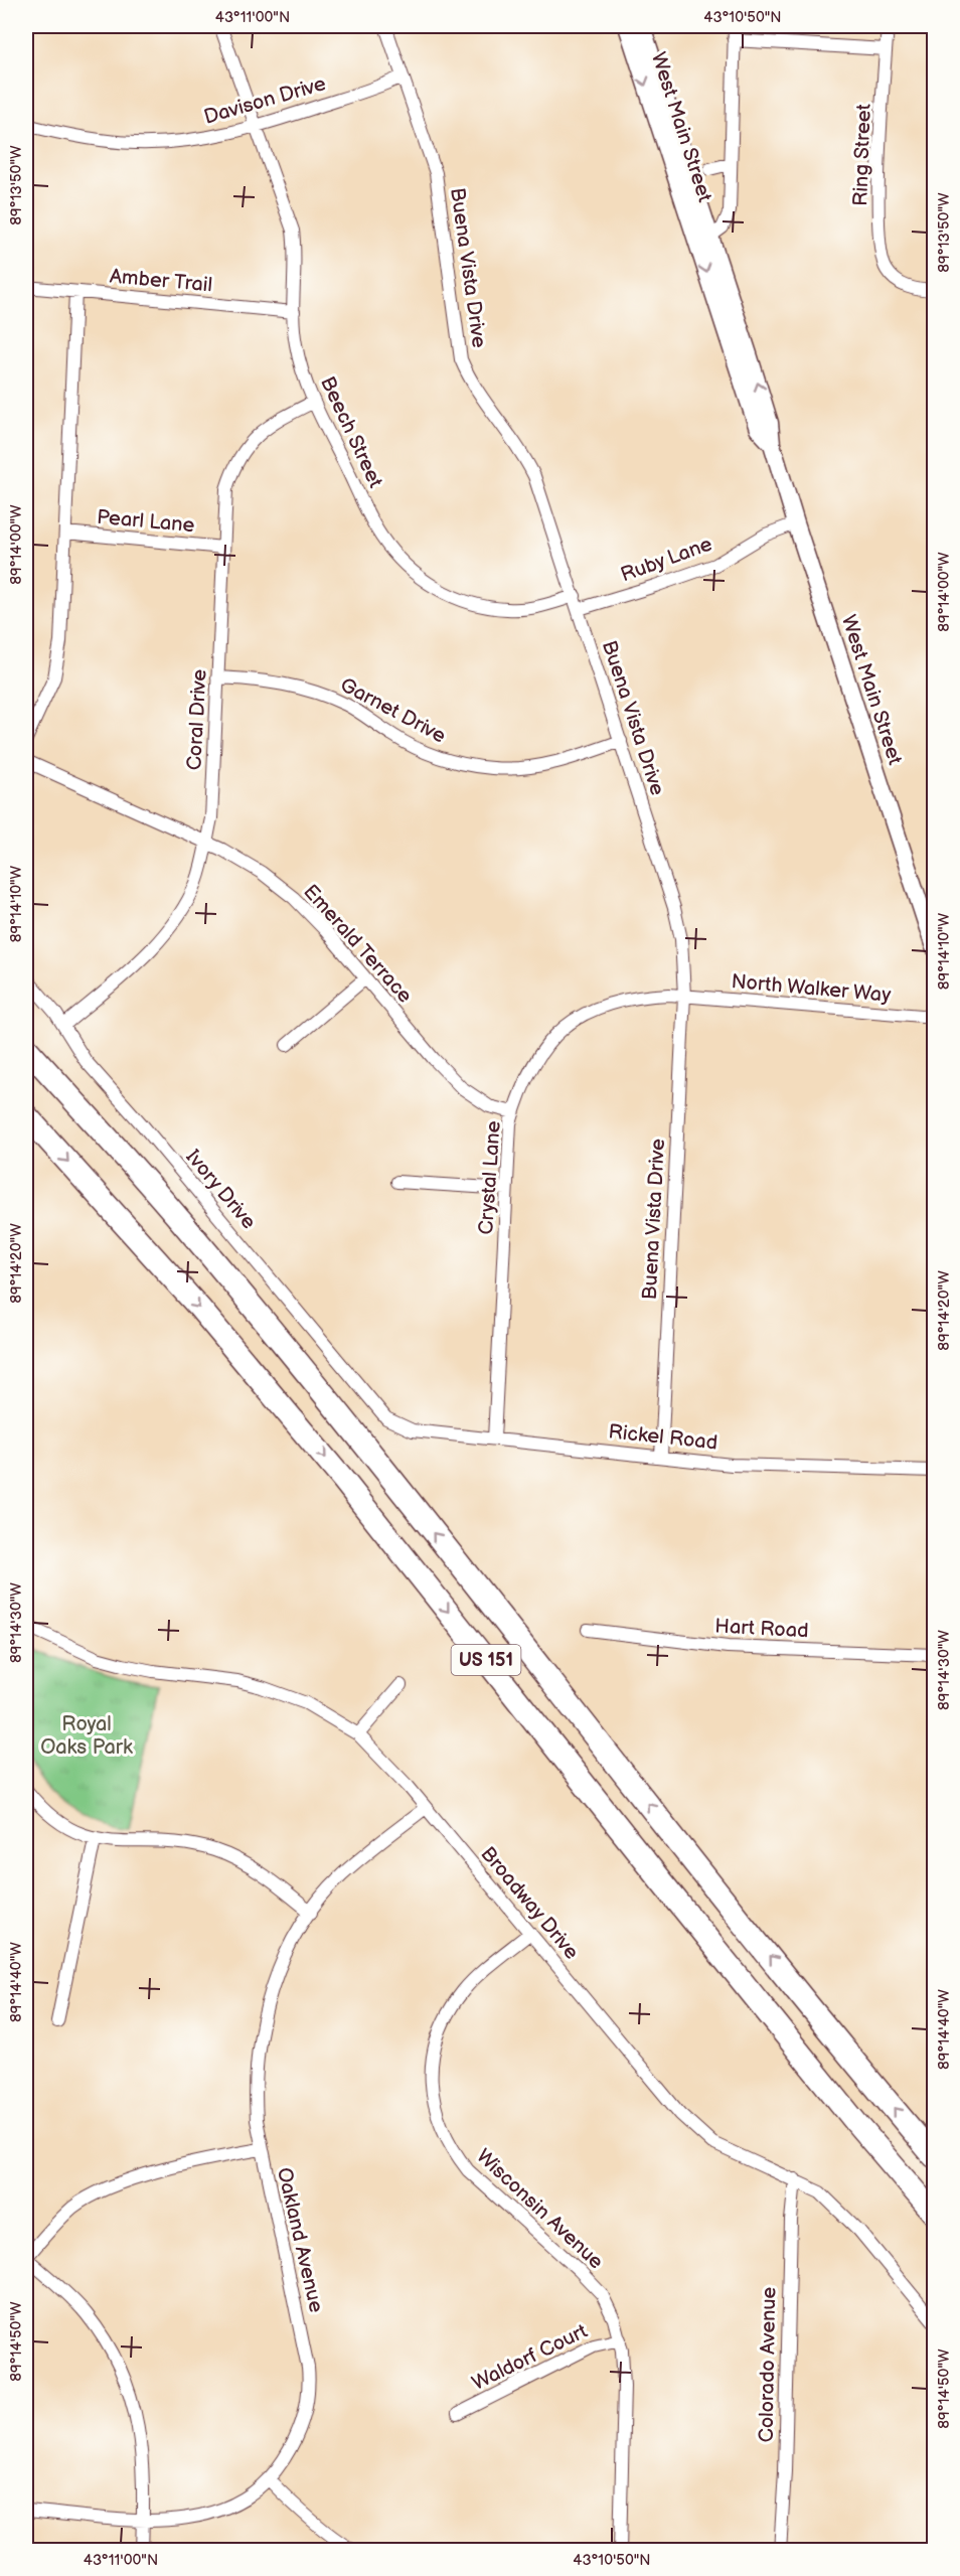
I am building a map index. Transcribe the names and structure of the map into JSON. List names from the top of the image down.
{
  "streets": {
    "highway": ["US 151"],
    "main road": ["West Main Street"],
    "street": [
      "Davison Drive",
      "Ring Street",
      "Buena Vista Drive",
      "Amber Trail",
      "Beech Street",
      "Pearl Lane",
      "Ruby Lane",
      "Garnet Drive",
      "Coral Drive",
      "Emerald Terrace",
      "North Walker Way",
      "Crystal Lane",
      "Ivory Drive",
      "Rickel Road",
      "Hart Road",
      "Broadway Drive",
      "Wisconsin Avenue",
      "Oakland Avenue",
      "Waldorf Court",
      "Colorado Avenue"
    ]
  },
  "crossings": [
    ["Davison Drive", "Buena Vista Drive"],
    ["Davison Drive", "Beech Street"],
    ["West Main Street", "Ruby Lane"],
    ["Buena Vista Drive", "Beech Street"],
    ["Buena Vista Drive", "Ruby Lane"],
    ["Buena Vista Drive", "Garnet Drive"],
    ["Buena Vista Drive", "North Walker Way"],
    ["Buena Vista Drive", "Crystal Lane"],
    ["Buena Vista Drive", "Rickel Road"],
    ["Amber Trail", "Beech Street"],
    ["Beech Street", "Coral Drive"],
    ["Pearl Lane", "Coral Drive"],
    ["Garnet Drive", "Coral Drive"],
    ["Coral Drive", "Emerald Terrace"],
    ["Coral Drive", "Ivory Drive"],
    ["Emerald Terrace", "Crystal Lane"],
    ["North Walker Way", "Crystal Lane"],
    ["Crystal Lane", "Rickel Road"],
    ["Ivory Drive", "Rickel Road"],
    ["Broadway Drive", "Wisconsin Avenue"],
    ["Broadway Drive", "Oakland Avenue"],
    ["Broadway Drive", "Colorado Avenue"],
    ["Wisconsin Avenue", "Waldorf Court"]
  ],
  "parks": ["Royal Oaks Park"],
  "coordinates": [
    "43°11'00\"N",
    "43°10'50\"N",
    "89°13'50\"W",
    "89°14'00\"W",
    "89°14'10\"W",
    "89°14'20\"W",
    "89°14'30\"W",
    "89°14'40\"W",
    "89°14'50\"W"
  ]
}
